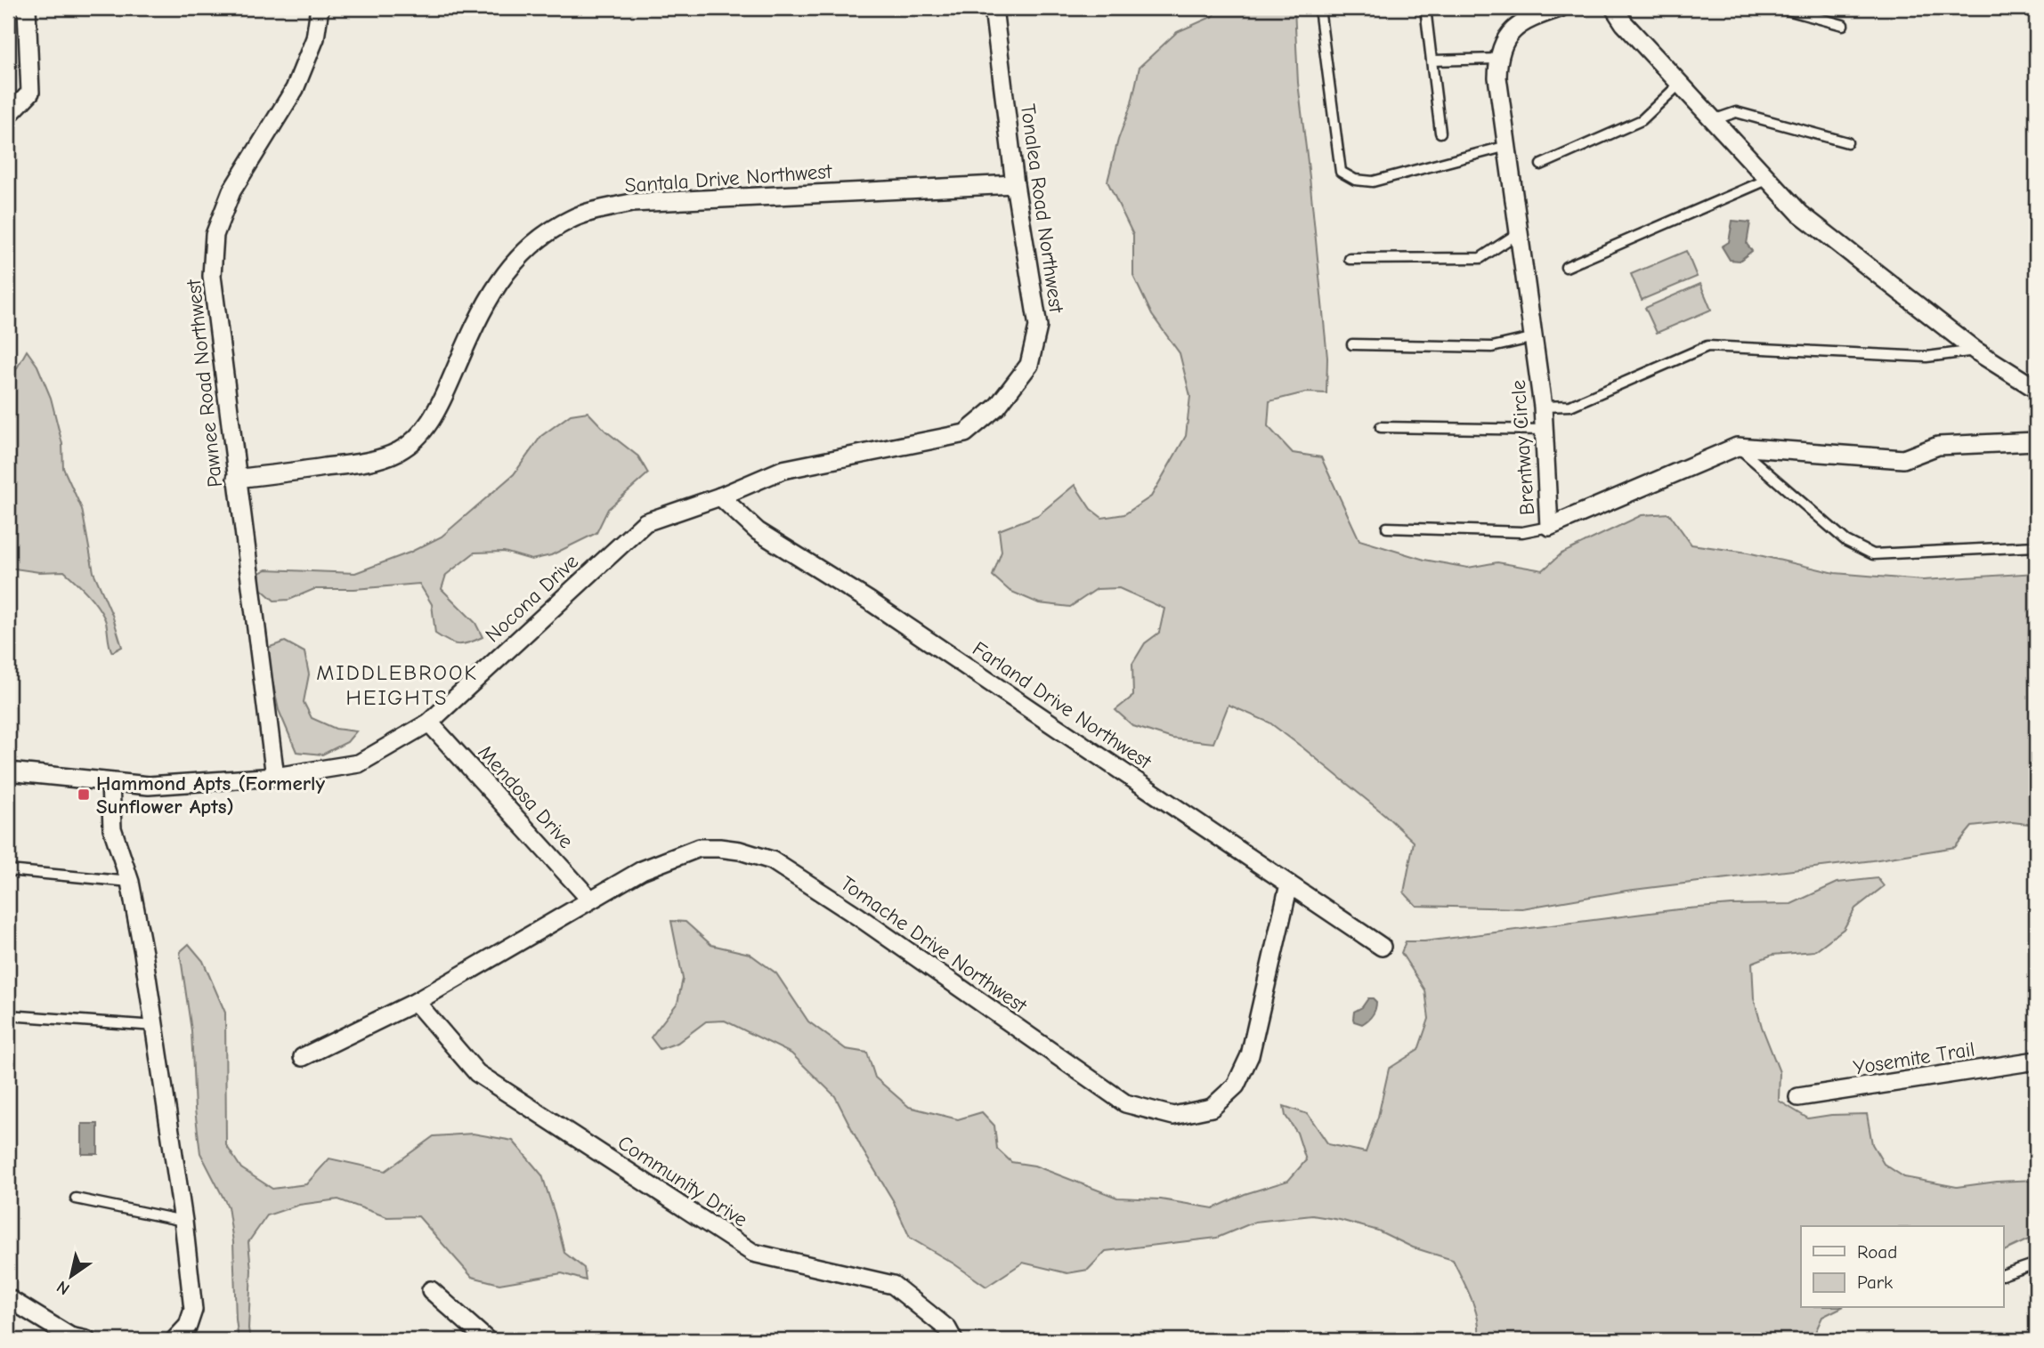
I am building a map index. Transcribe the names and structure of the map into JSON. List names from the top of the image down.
{
  "streets": {
    "street": [
      "Santala Drive Northwest",
      "Tonalea Road Northwest",
      "Pawnee Road Northwest",
      "Brentway Circle",
      "Nocona Drive",
      "Farland Drive Northwest",
      "Mendosa Drive",
      "Tomache Drive Northwest",
      "Yosemite Trail",
      "Community Drive"
    ]
  },
  "crossings": [
    ["Santala Drive Northwest", "Tonalea Road Northwest"],
    ["Santala Drive Northwest", "Pawnee Road Northwest"],
    ["Tonalea Road Northwest", "Nocona Drive"],
    ["Tonalea Road Northwest", "Farland Drive Northwest"],
    ["Pawnee Road Northwest", "Nocona Drive"],
    ["Nocona Drive", "Farland Drive Northwest"],
    ["Nocona Drive", "Mendosa Drive"],
    ["Farland Drive Northwest", "Tomache Drive Northwest"],
    ["Mendosa Drive", "Tomache Drive Northwest"],
    ["Tomache Drive Northwest", "Community Drive"]
  ],
  "districts": ["MIDDLEBROOK HEIGHTS"],
  "places": {
    "transit": ["Hammond Apts (Formerly Sunflower Apts)"]
  },
  "legend": ["Road", "Park"],
  "north": "bottom left"
}
